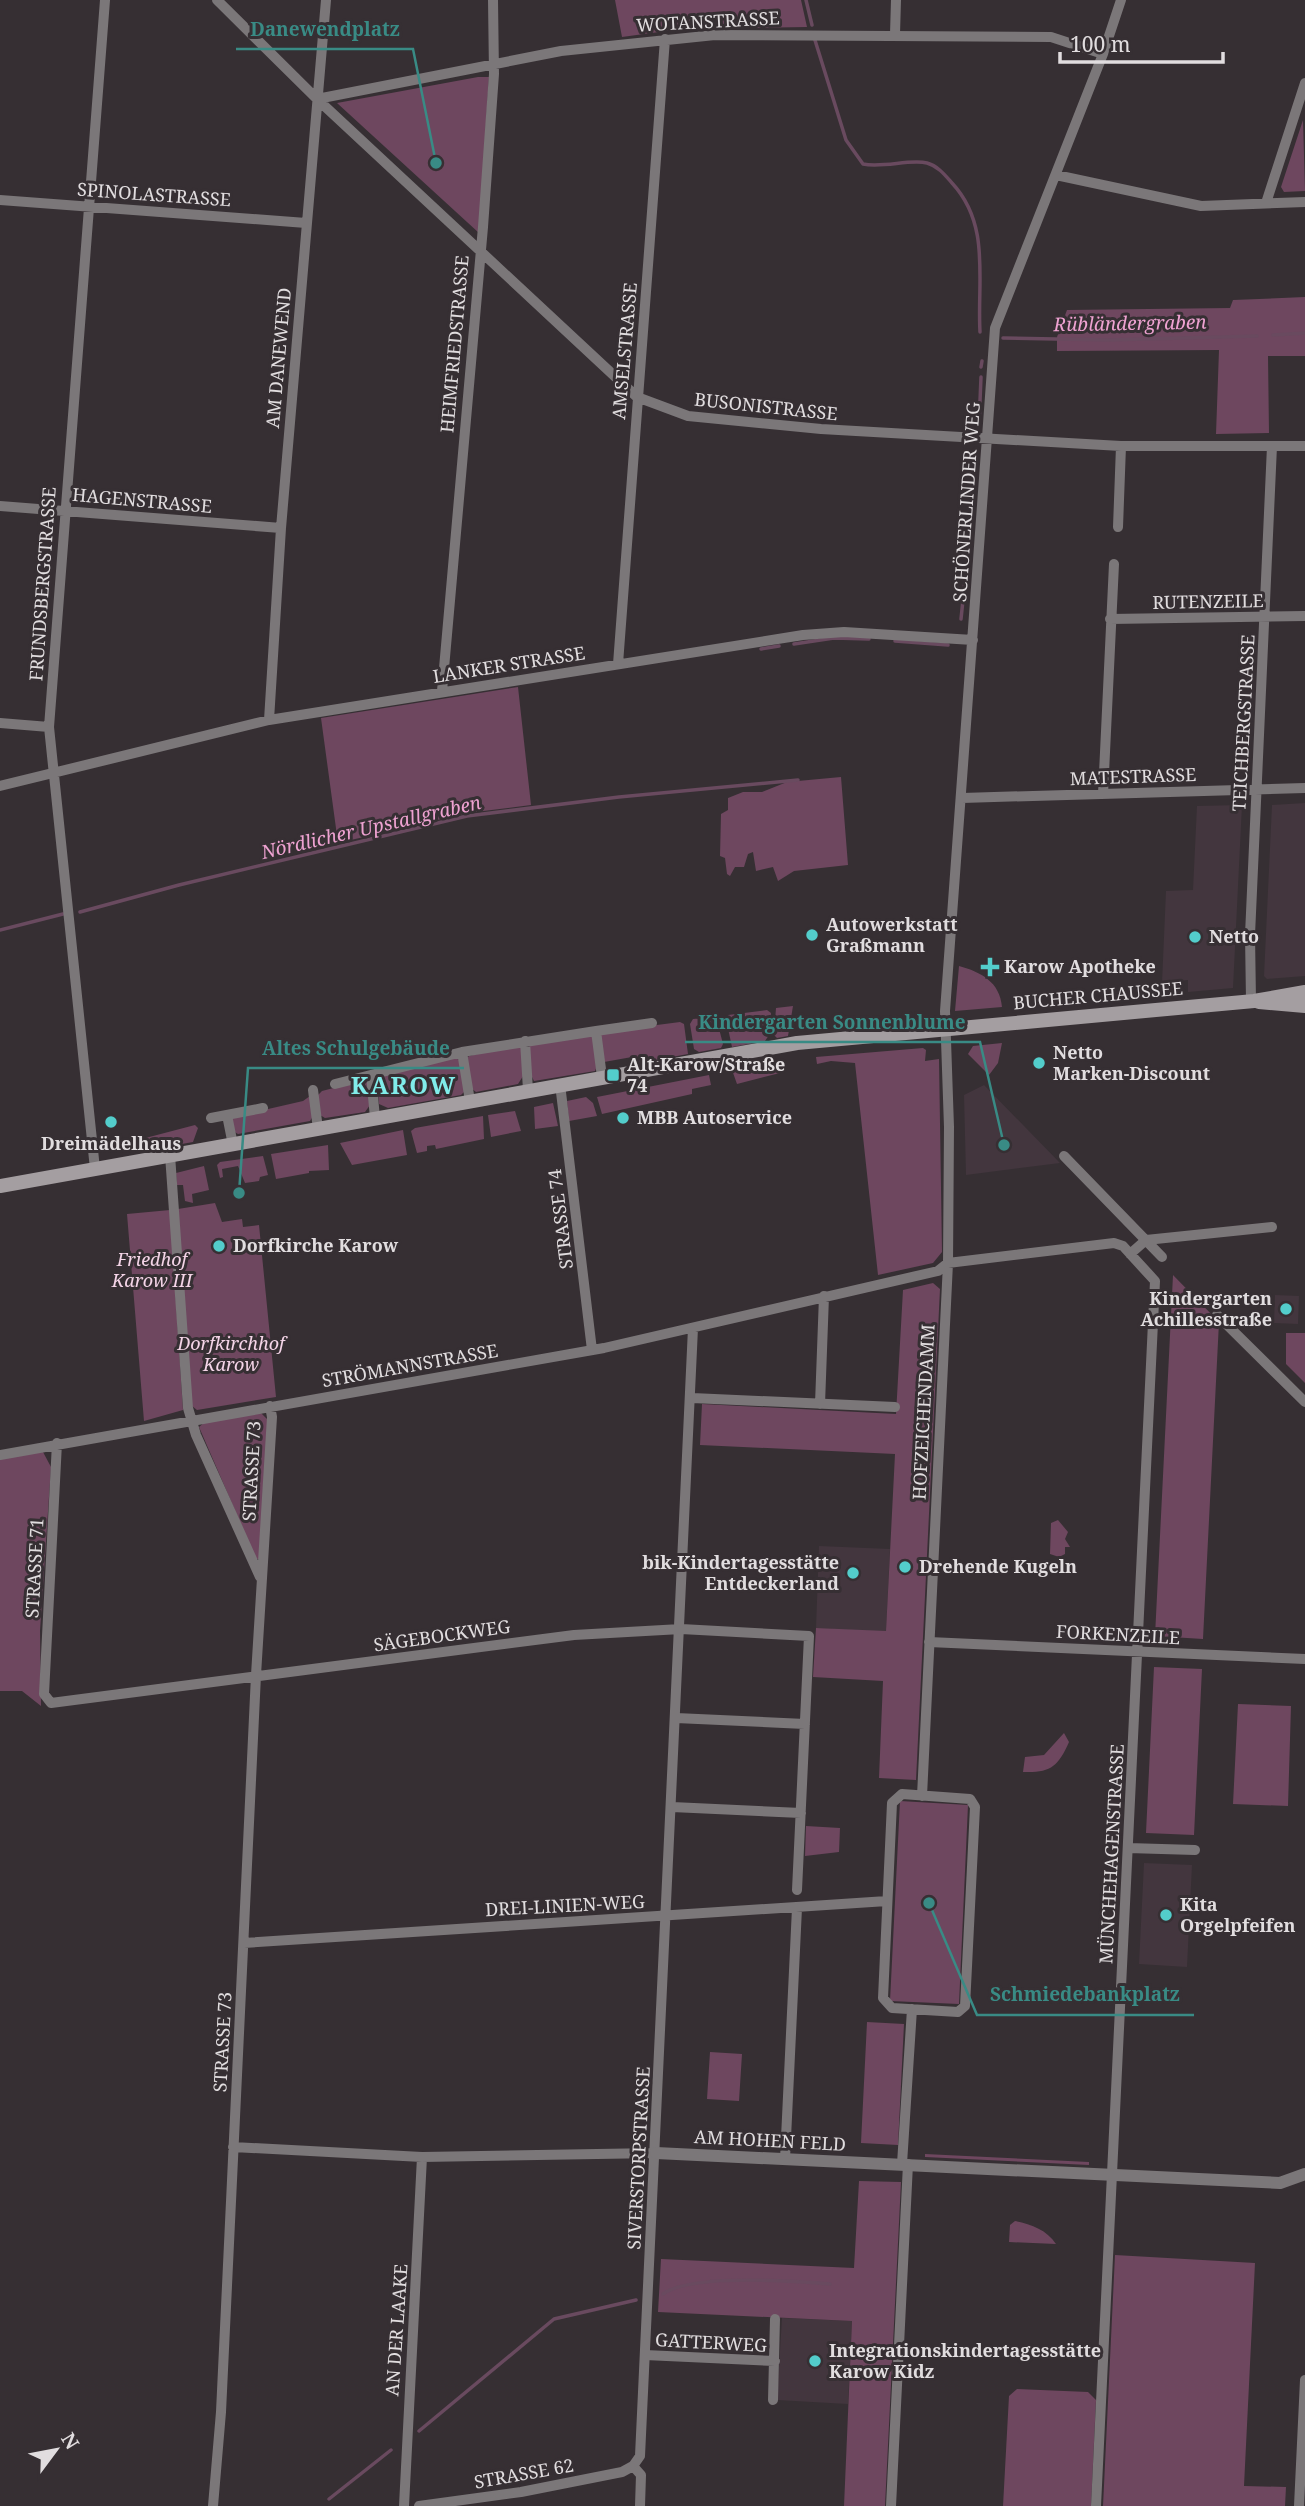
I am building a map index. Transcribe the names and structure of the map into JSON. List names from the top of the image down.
{
  "streets": {
    "main road": ["BUCHER CHAUSSEE"],
    "street": [
      "WOTANSTRASSE",
      "SPINOLASTRASSE",
      "HEIMFRIEDSTRASSE",
      "AMSELSTRASSE",
      "AM DANEWEND",
      "BUSONISTRASSE",
      "HAGENSTRASSE",
      "SCHÖNERLINDER WEG",
      "FRUNDSBERGSTRASSE",
      "RUTENZEILE",
      "LANKER STRASSE",
      "TEICHBERGSTRASSE",
      "MATESTRASSE",
      "STRASSE 74",
      "STRÖMANNSTRASSE",
      "HOFZEICHENDAMM",
      "STRASSE 73",
      "STRASSE 71",
      "FORKENZEILE",
      "SÄGEBOCKWEG",
      "MÜNCHEHAGENSTRASSE",
      "DREI-LINIEN-WEG",
      "AM HOHEN FELD",
      "SIVERSTORPSTRASSE",
      "AN DER LAAKE",
      "GATTERWEG",
      "STRASSE 62"
    ]
  },
  "crossings": [
    ["WOTANSTRASSE", "HEIMFRIEDSTRASSE"],
    ["WOTANSTRASSE", "AMSELSTRASSE"],
    ["WOTANSTRASSE", "AM DANEWEND"],
    ["WOTANSTRASSE", "BUSONISTRASSE"],
    ["WOTANSTRASSE", "SCHÖNERLINDER WEG"],
    ["SPINOLASTRASSE", "AM DANEWEND"],
    ["SPINOLASTRASSE", "FRUNDSBERGSTRASSE"],
    ["HEIMFRIEDSTRASSE", "BUSONISTRASSE"],
    ["HEIMFRIEDSTRASSE", "LANKER STRASSE"],
    ["AMSELSTRASSE", "BUSONISTRASSE"],
    ["AMSELSTRASSE", "LANKER STRASSE"],
    ["AM DANEWEND", "BUSONISTRASSE"],
    ["AM DANEWEND", "HAGENSTRASSE"],
    ["AM DANEWEND", "LANKER STRASSE"],
    ["BUSONISTRASSE", "SCHÖNERLINDER WEG"],
    ["BUSONISTRASSE", "TEICHBERGSTRASSE"],
    ["HAGENSTRASSE", "FRUNDSBERGSTRASSE"],
    ["SCHÖNERLINDER WEG", "LANKER STRASSE"],
    ["SCHÖNERLINDER WEG", "MATESTRASSE"],
    ["SCHÖNERLINDER WEG", "BUCHER CHAUSSEE"],
    ["SCHÖNERLINDER WEG", "HOFZEICHENDAMM"],
    ["FRUNDSBERGSTRASSE", "LANKER STRASSE"],
    ["FRUNDSBERGSTRASSE", "BUCHER CHAUSSEE"],
    ["RUTENZEILE", "TEICHBERGSTRASSE"],
    ["TEICHBERGSTRASSE", "MATESTRASSE"],
    ["TEICHBERGSTRASSE", "BUCHER CHAUSSEE"],
    ["BUCHER CHAUSSEE", "STRASSE 74"],
    ["BUCHER CHAUSSEE", "HOFZEICHENDAMM"],
    ["BUCHER CHAUSSEE", "STRASSE 73"],
    ["STRASSE 74", "STRÖMANNSTRASSE"],
    ["STRÖMANNSTRASSE", "HOFZEICHENDAMM"],
    ["STRÖMANNSTRASSE", "STRASSE 73"],
    ["STRÖMANNSTRASSE", "STRASSE 71"],
    ["STRÖMANNSTRASSE", "MÜNCHEHAGENSTRASSE"],
    ["STRÖMANNSTRASSE", "SIVERSTORPSTRASSE"],
    ["HOFZEICHENDAMM", "FORKENZEILE"],
    ["STRASSE 73", "SÄGEBOCKWEG"],
    ["STRASSE 73", "DREI-LINIEN-WEG"],
    ["STRASSE 73", "AM HOHEN FELD"],
    ["STRASSE 71", "SÄGEBOCKWEG"],
    ["FORKENZEILE", "MÜNCHEHAGENSTRASSE"],
    ["SÄGEBOCKWEG", "SIVERSTORPSTRASSE"],
    ["MÜNCHEHAGENSTRASSE", "AM HOHEN FELD"],
    ["DREI-LINIEN-WEG", "SIVERSTORPSTRASSE"],
    ["AM HOHEN FELD", "SIVERSTORPSTRASSE"],
    ["AM HOHEN FELD", "AN DER LAAKE"],
    ["SIVERSTORPSTRASSE", "GATTERWEG"],
    ["SIVERSTORPSTRASSE", "STRASSE 62"]
  ],
  "districts": ["KAROW"],
  "water": ["Rübländergraben", "Nördlicher Upstallgraben"],
  "parks": ["Friedhof Karow III", "Dorfkirchhof Karow"],
  "places": {
    "other": [
      "Danewendplatz",
      "Autowerkstatt Graßmann",
      "Netto",
      "Netto Marken-Discount",
      "MBB Autoservice",
      "Dreimädelhaus",
      "Kindergarten Sonnenblume",
      "Altes Schulgebäude",
      "Dorfkirche Karow",
      "Kindergarten Achillesstraße",
      "Drehende Kugeln",
      "bik-Kindertagesstätte Entdeckerland",
      "Schmiedebankplatz",
      "Kita Orgelpfeifen",
      "Integrationskindertagesstätte Karow Kidz"
    ],
    "health": ["Karow Apotheke"],
    "transit": ["Alt-Karow/Straße 74"]
  },
  "scale_bar": "100 m",
  "north": "top right"
}
